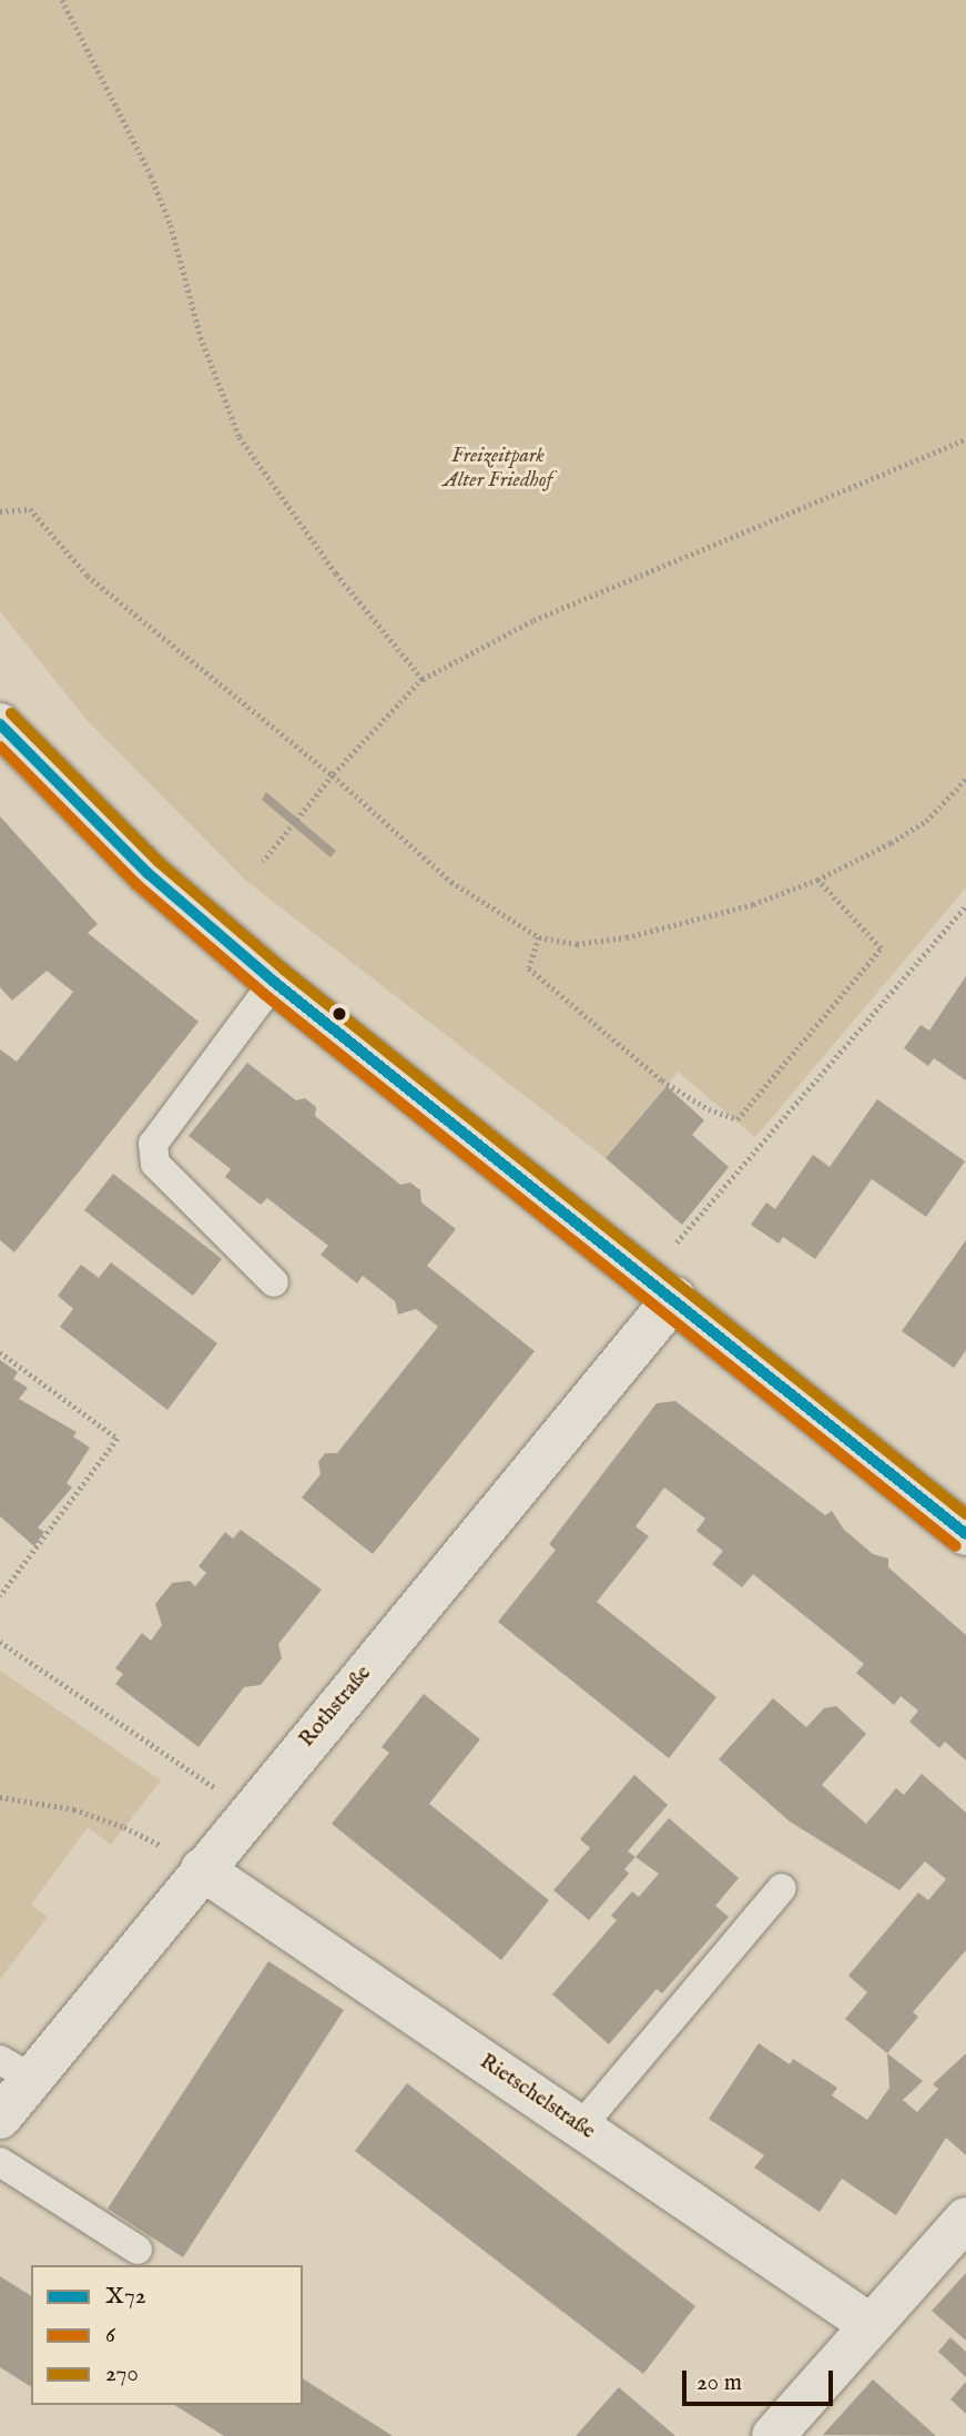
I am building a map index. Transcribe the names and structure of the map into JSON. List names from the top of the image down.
{
  "streets": {
    "street": ["Rothstraße", "Rietschelstraße"]
  },
  "crossings": [
    ["Rothstraße", "Rietschelstraße"]
  ],
  "parks": ["Freizeitpark Alter Friedhof"],
  "lines": ["transit line 270", "transit line X72", "transit line 6"],
  "legend": ["X72", "6", "270"],
  "scale_bar": "20 m"
}
